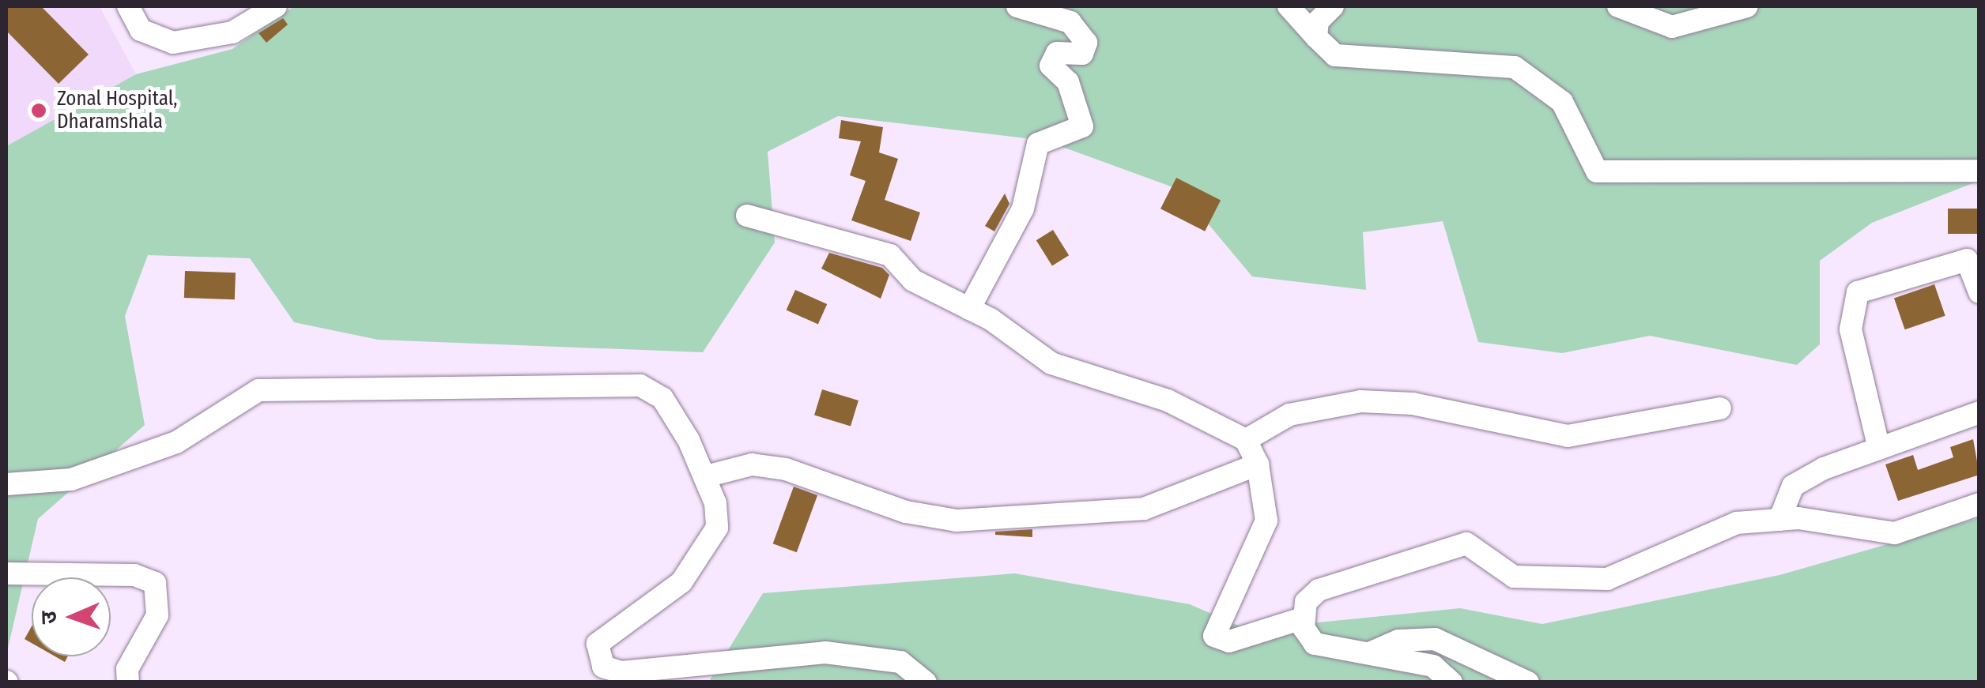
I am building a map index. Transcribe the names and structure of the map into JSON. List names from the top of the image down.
{
  "places": ["Zonal Hospital, Dharamshala"],
  "north": "left"
}
